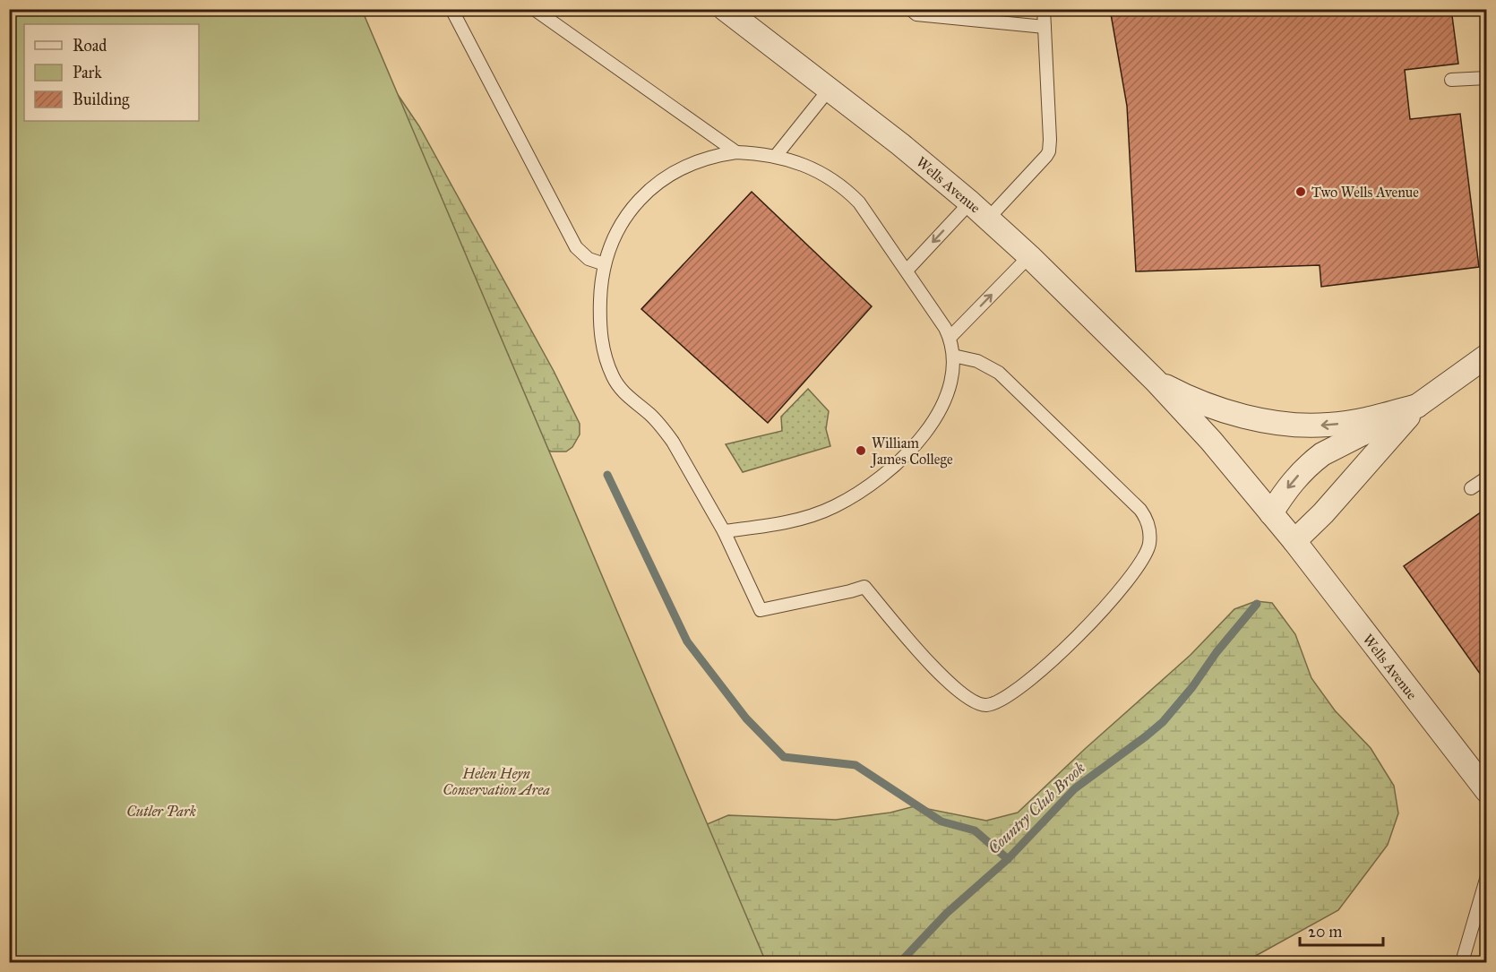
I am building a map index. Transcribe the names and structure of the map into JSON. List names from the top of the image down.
{
  "streets": {
    "street": ["Wells Avenue"]
  },
  "water": ["Country Club Brook"],
  "parks": ["Helen Heyn Conservation Area", "Cutler Park"],
  "places": ["Two Wells Avenue", "William James College"],
  "legend": ["Road", "Park", "Building"],
  "scale_bar": "20 m"
}
